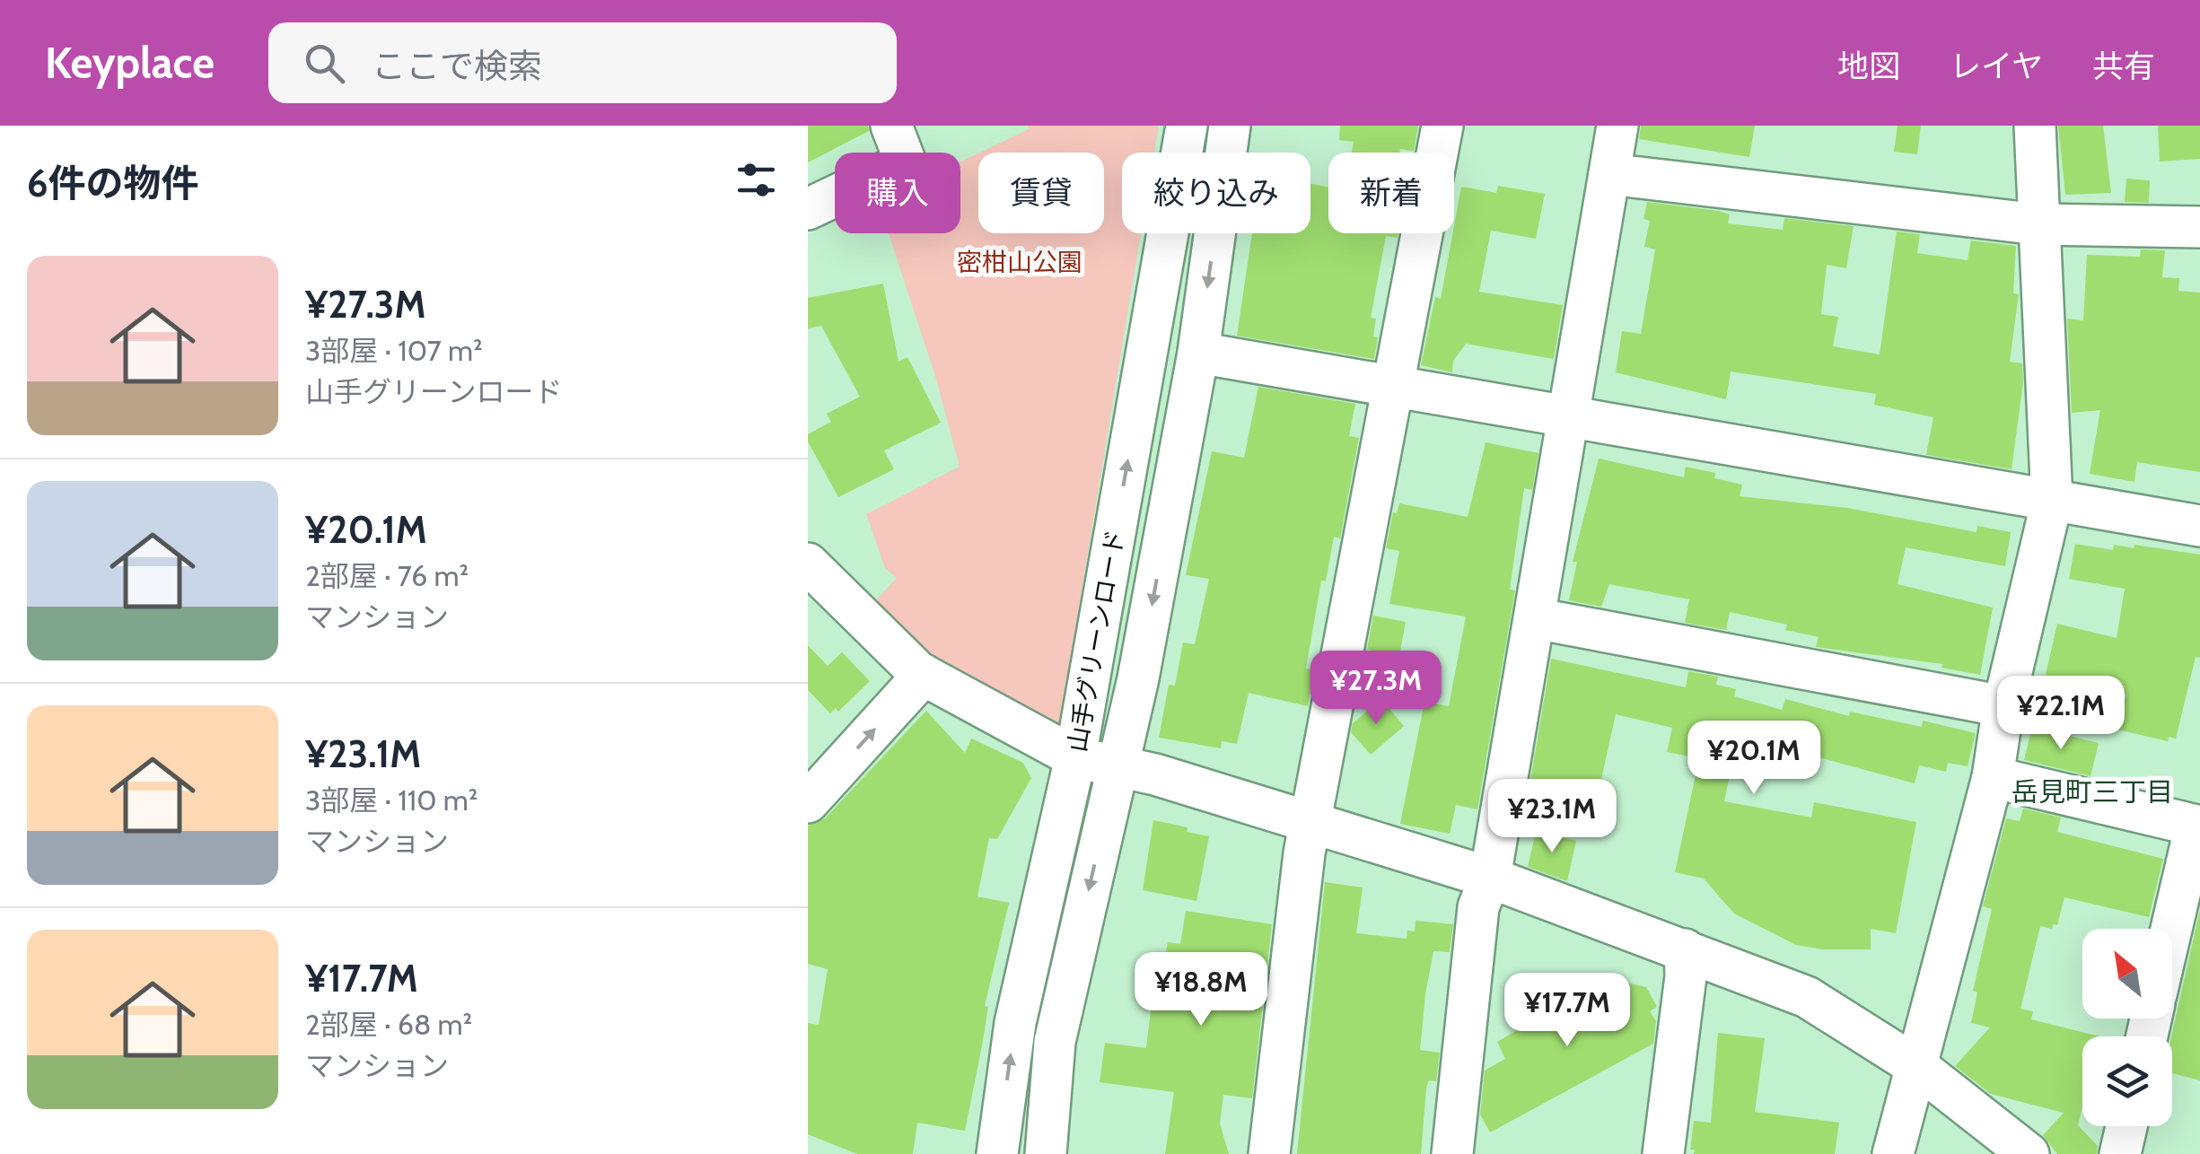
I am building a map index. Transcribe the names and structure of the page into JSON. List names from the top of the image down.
{
  "streets": {
    "street": ["山手グリーンロード"]
  },
  "districts": ["岳見町三丁目"],
  "parks": ["密柑山公園"],
  "north": "top left",
  "page": {
    "header": "Keyplace",
    "search": "ここで検索",
    "nav": ["地図", "レイヤ", "共有"],
    "heading": "6件の物件",
    "chip": [
      "購入",
      "賃貸",
      "絞り込み",
      "新着"
    ],
    "list": [
      {
        "name": "¥27.3M",
        "note": "3部屋 · 107 m² · 山手グリーンロード"
      },
      {
        "name": "¥20.1M",
        "note": "2部屋 · 76 m² · マンション"
      },
      {
        "name": "¥23.1M",
        "note": "3部屋 · 110 m² · マンション"
      },
      {
        "name": "¥17.7M",
        "note": "2部屋 · 68 m² · マンション"
      }
    ],
    "price": [
      "¥27.3M",
      "¥22.1M",
      "¥20.1M",
      "¥23.1M",
      "¥18.8M",
      "¥17.7M"
    ]
  }
}
